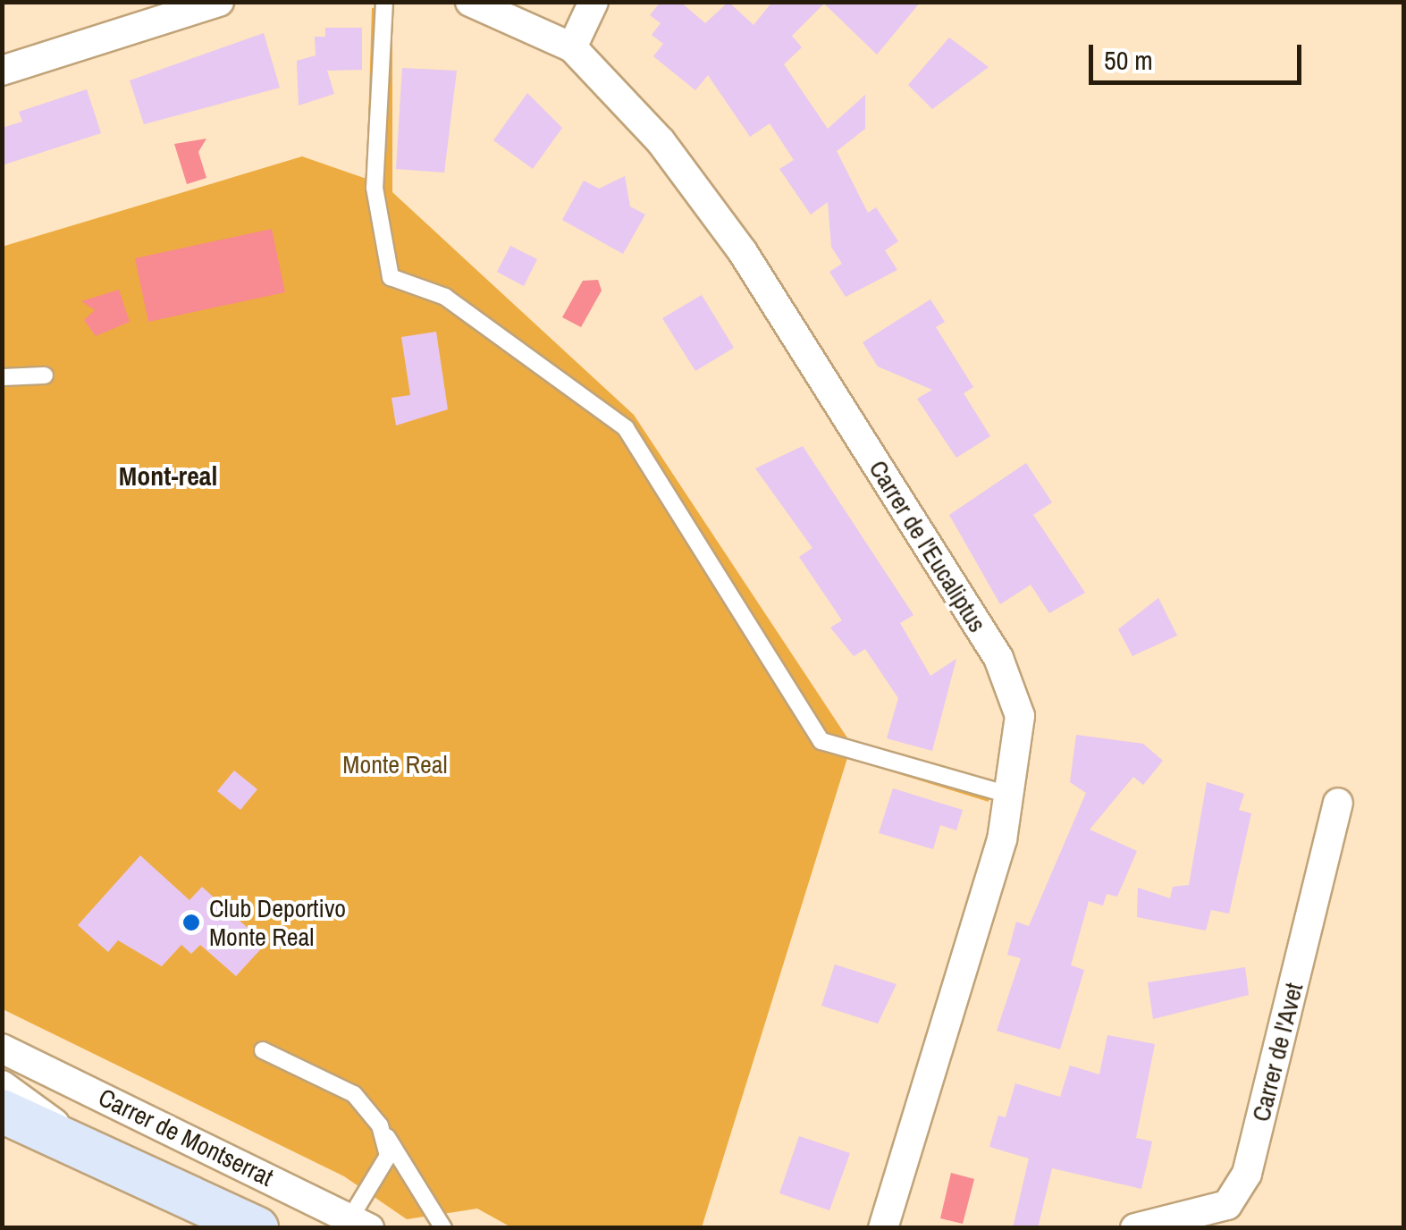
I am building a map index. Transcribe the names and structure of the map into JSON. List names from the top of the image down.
{
  "streets": {
    "street": ["Carrer de l'Eucaliptus", "Carrer de l'Avet", "Carrer de Montserrat"]
  },
  "districts": ["Mont-real"],
  "parks": ["Monte Real"],
  "places": ["Club Deportivo Monte Real"],
  "scale_bar": "50 m"
}
